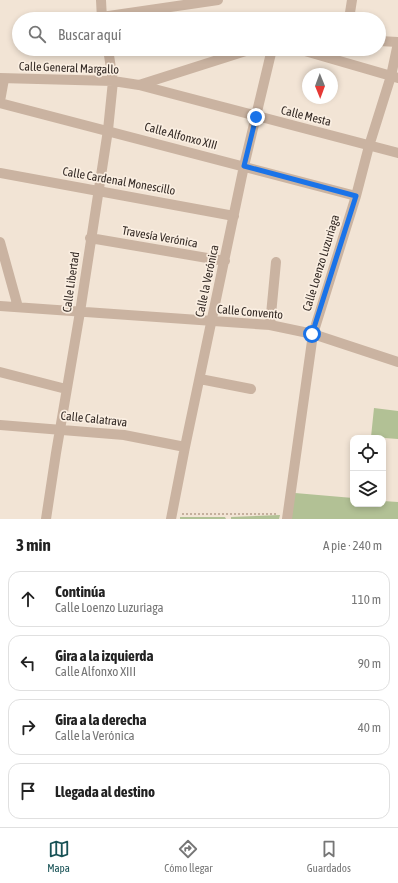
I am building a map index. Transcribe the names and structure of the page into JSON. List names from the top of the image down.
{
  "streets": {
    "street": [
      "Calle General Margallo",
      "Calle Mesta",
      "Calle Alfonxo XIII",
      "Calle Cardenal Monescillo",
      "Travesía Verónica",
      "Calle Loenzo Luzuriaga",
      "Calle la Verónica",
      "Calle Libertad",
      "Calle Convento",
      "Calle Calatrava"
    ]
  },
  "crossings": [
    ["Calle General Margallo", "Calle Mesta"],
    ["Calle General Margallo", "Calle Libertad"],
    ["Calle Mesta", "Calle Loenzo Luzuriaga"],
    ["Calle Mesta", "Calle la Verónica"],
    ["Calle Alfonxo XIII", "Calle Loenzo Luzuriaga"],
    ["Calle Alfonxo XIII", "Calle la Verónica"],
    ["Calle Alfonxo XIII", "Calle Libertad"],
    ["Calle Cardenal Monescillo", "Calle la Verónica"],
    ["Calle Cardenal Monescillo", "Calle Libertad"],
    ["Travesía Verónica", "Calle la Verónica"],
    ["Travesía Verónica", "Calle Libertad"],
    ["Calle Loenzo Luzuriaga", "Calle Convento"],
    ["Calle la Verónica", "Calle Convento"],
    ["Calle la Verónica", "Calle Calatrava"],
    ["Calle Libertad", "Calle Convento"],
    ["Calle Libertad", "Calle Calatrava"]
  ],
  "north": "bottom",
  "page": {
    "search": "Buscar aquí",
    "heading": ["3 min", "A pie · 240 m"],
    "list": [
      ["Continúa", "Calle Loenzo Luzuriaga", "110 m"],
      ["Gira a la izquierda", "Calle Alfonxo XIII", "90 m"],
      ["Gira a la derecha", "Calle la Verónica", "40 m"],
      "Llegada al destino"
    ],
    "nav": ["Mapa", "Cómo llegar", "Guardados"]
  }
}
